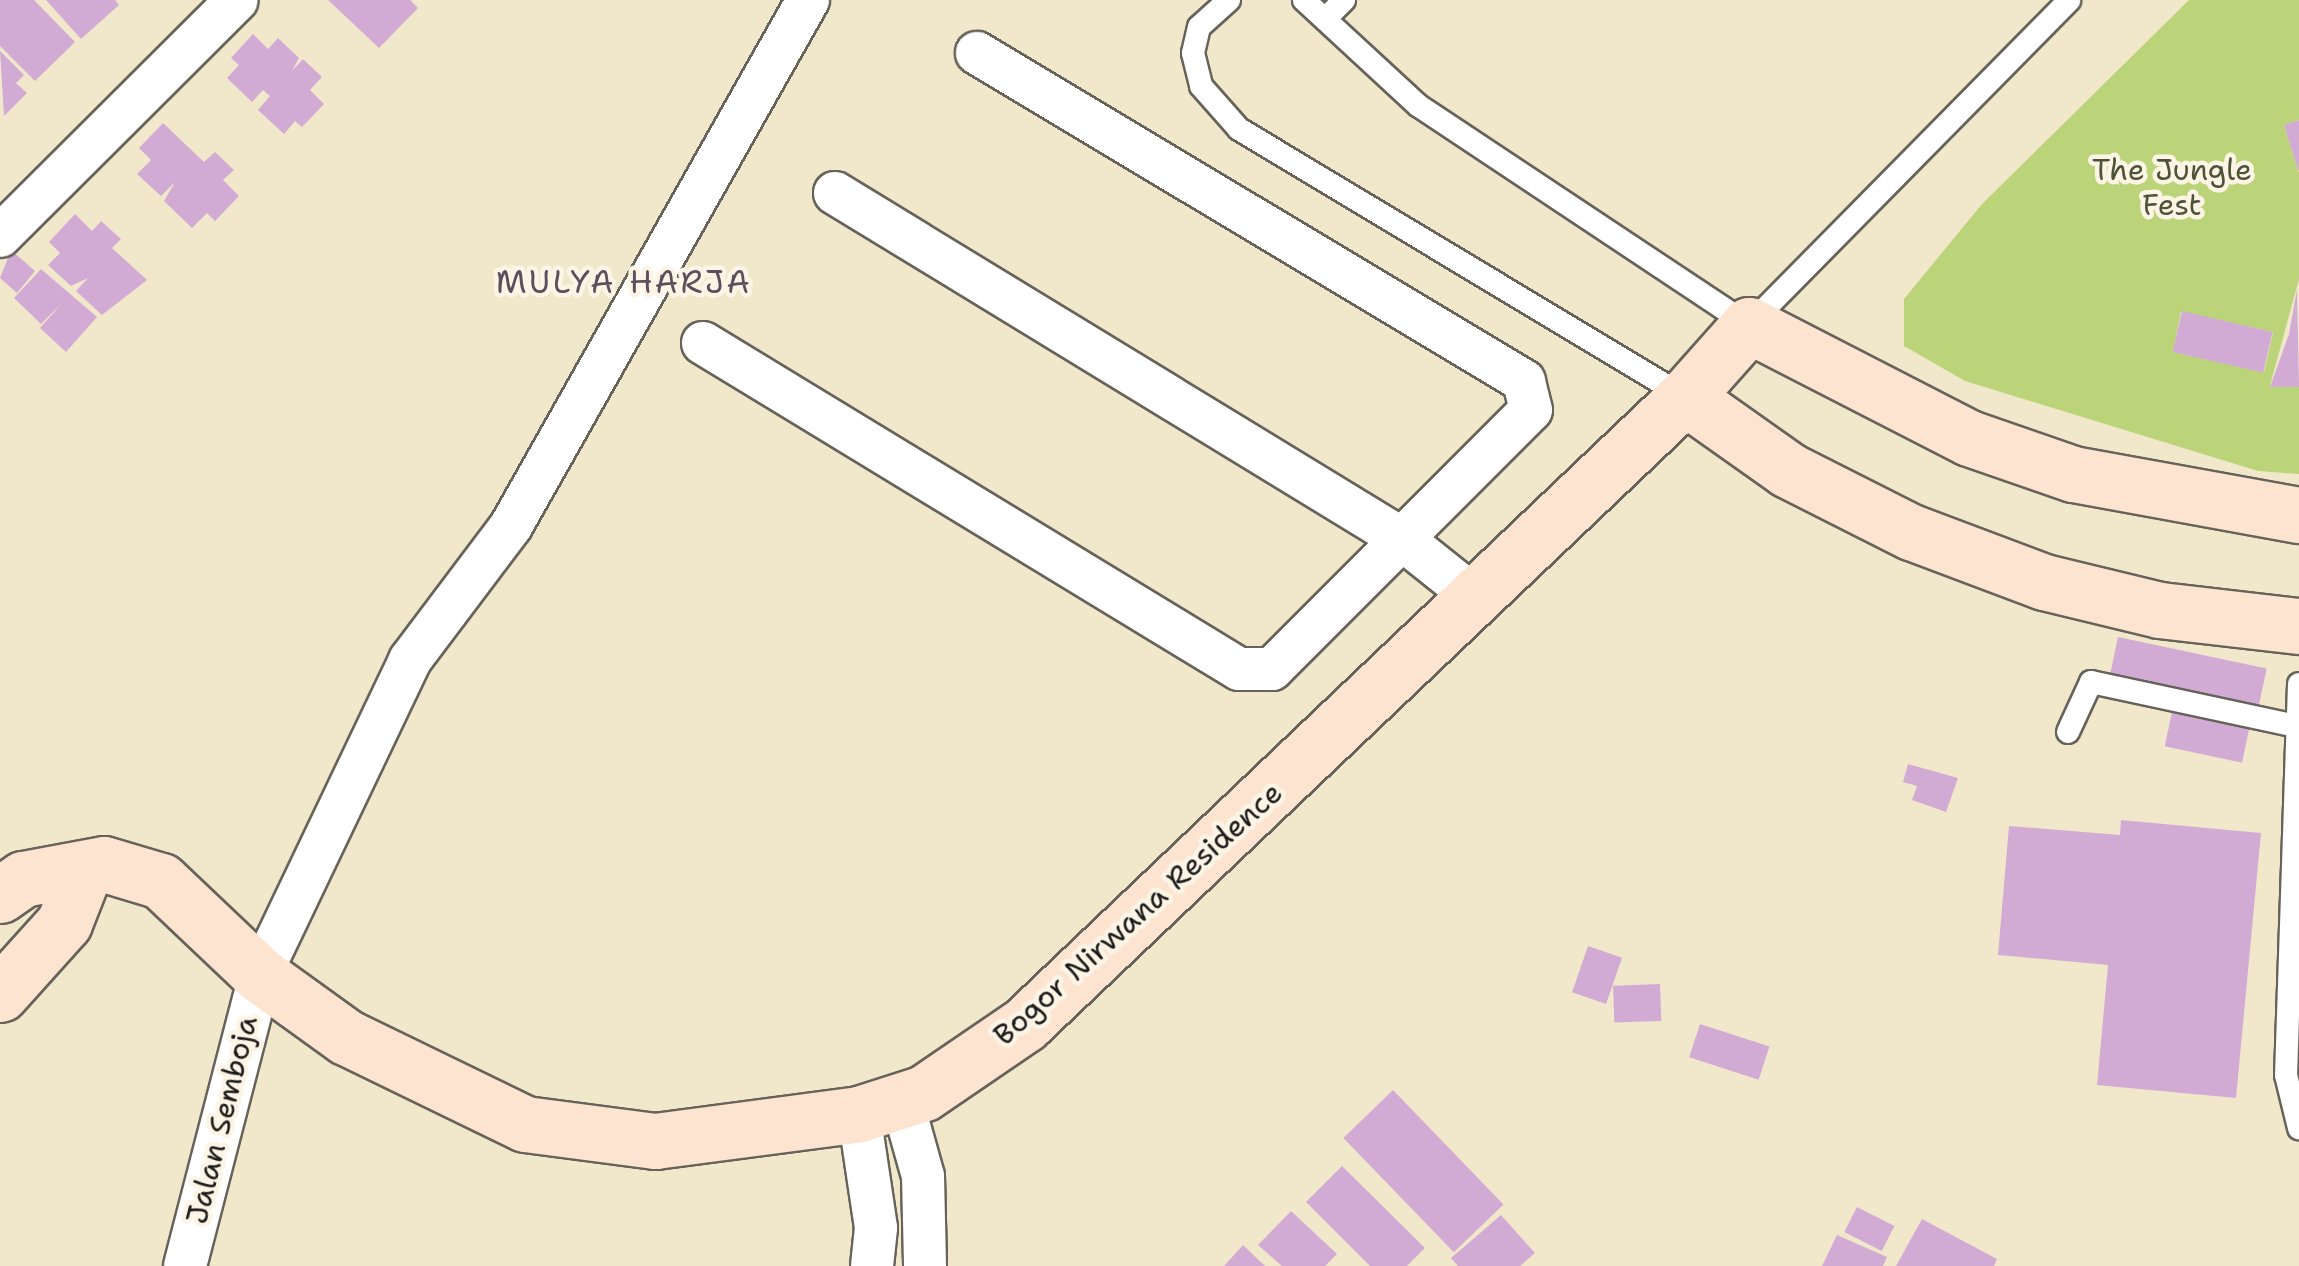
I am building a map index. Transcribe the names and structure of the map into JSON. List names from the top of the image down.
{
  "streets": {
    "street": ["Bogor Nirwana Residence", "Jalan Semboja"]
  },
  "crossings": [
    ["Bogor Nirwana Residence", "Jalan Semboja"]
  ],
  "districts": ["MULYA HARJA"],
  "parks": ["The Jungle Fest"]
}
